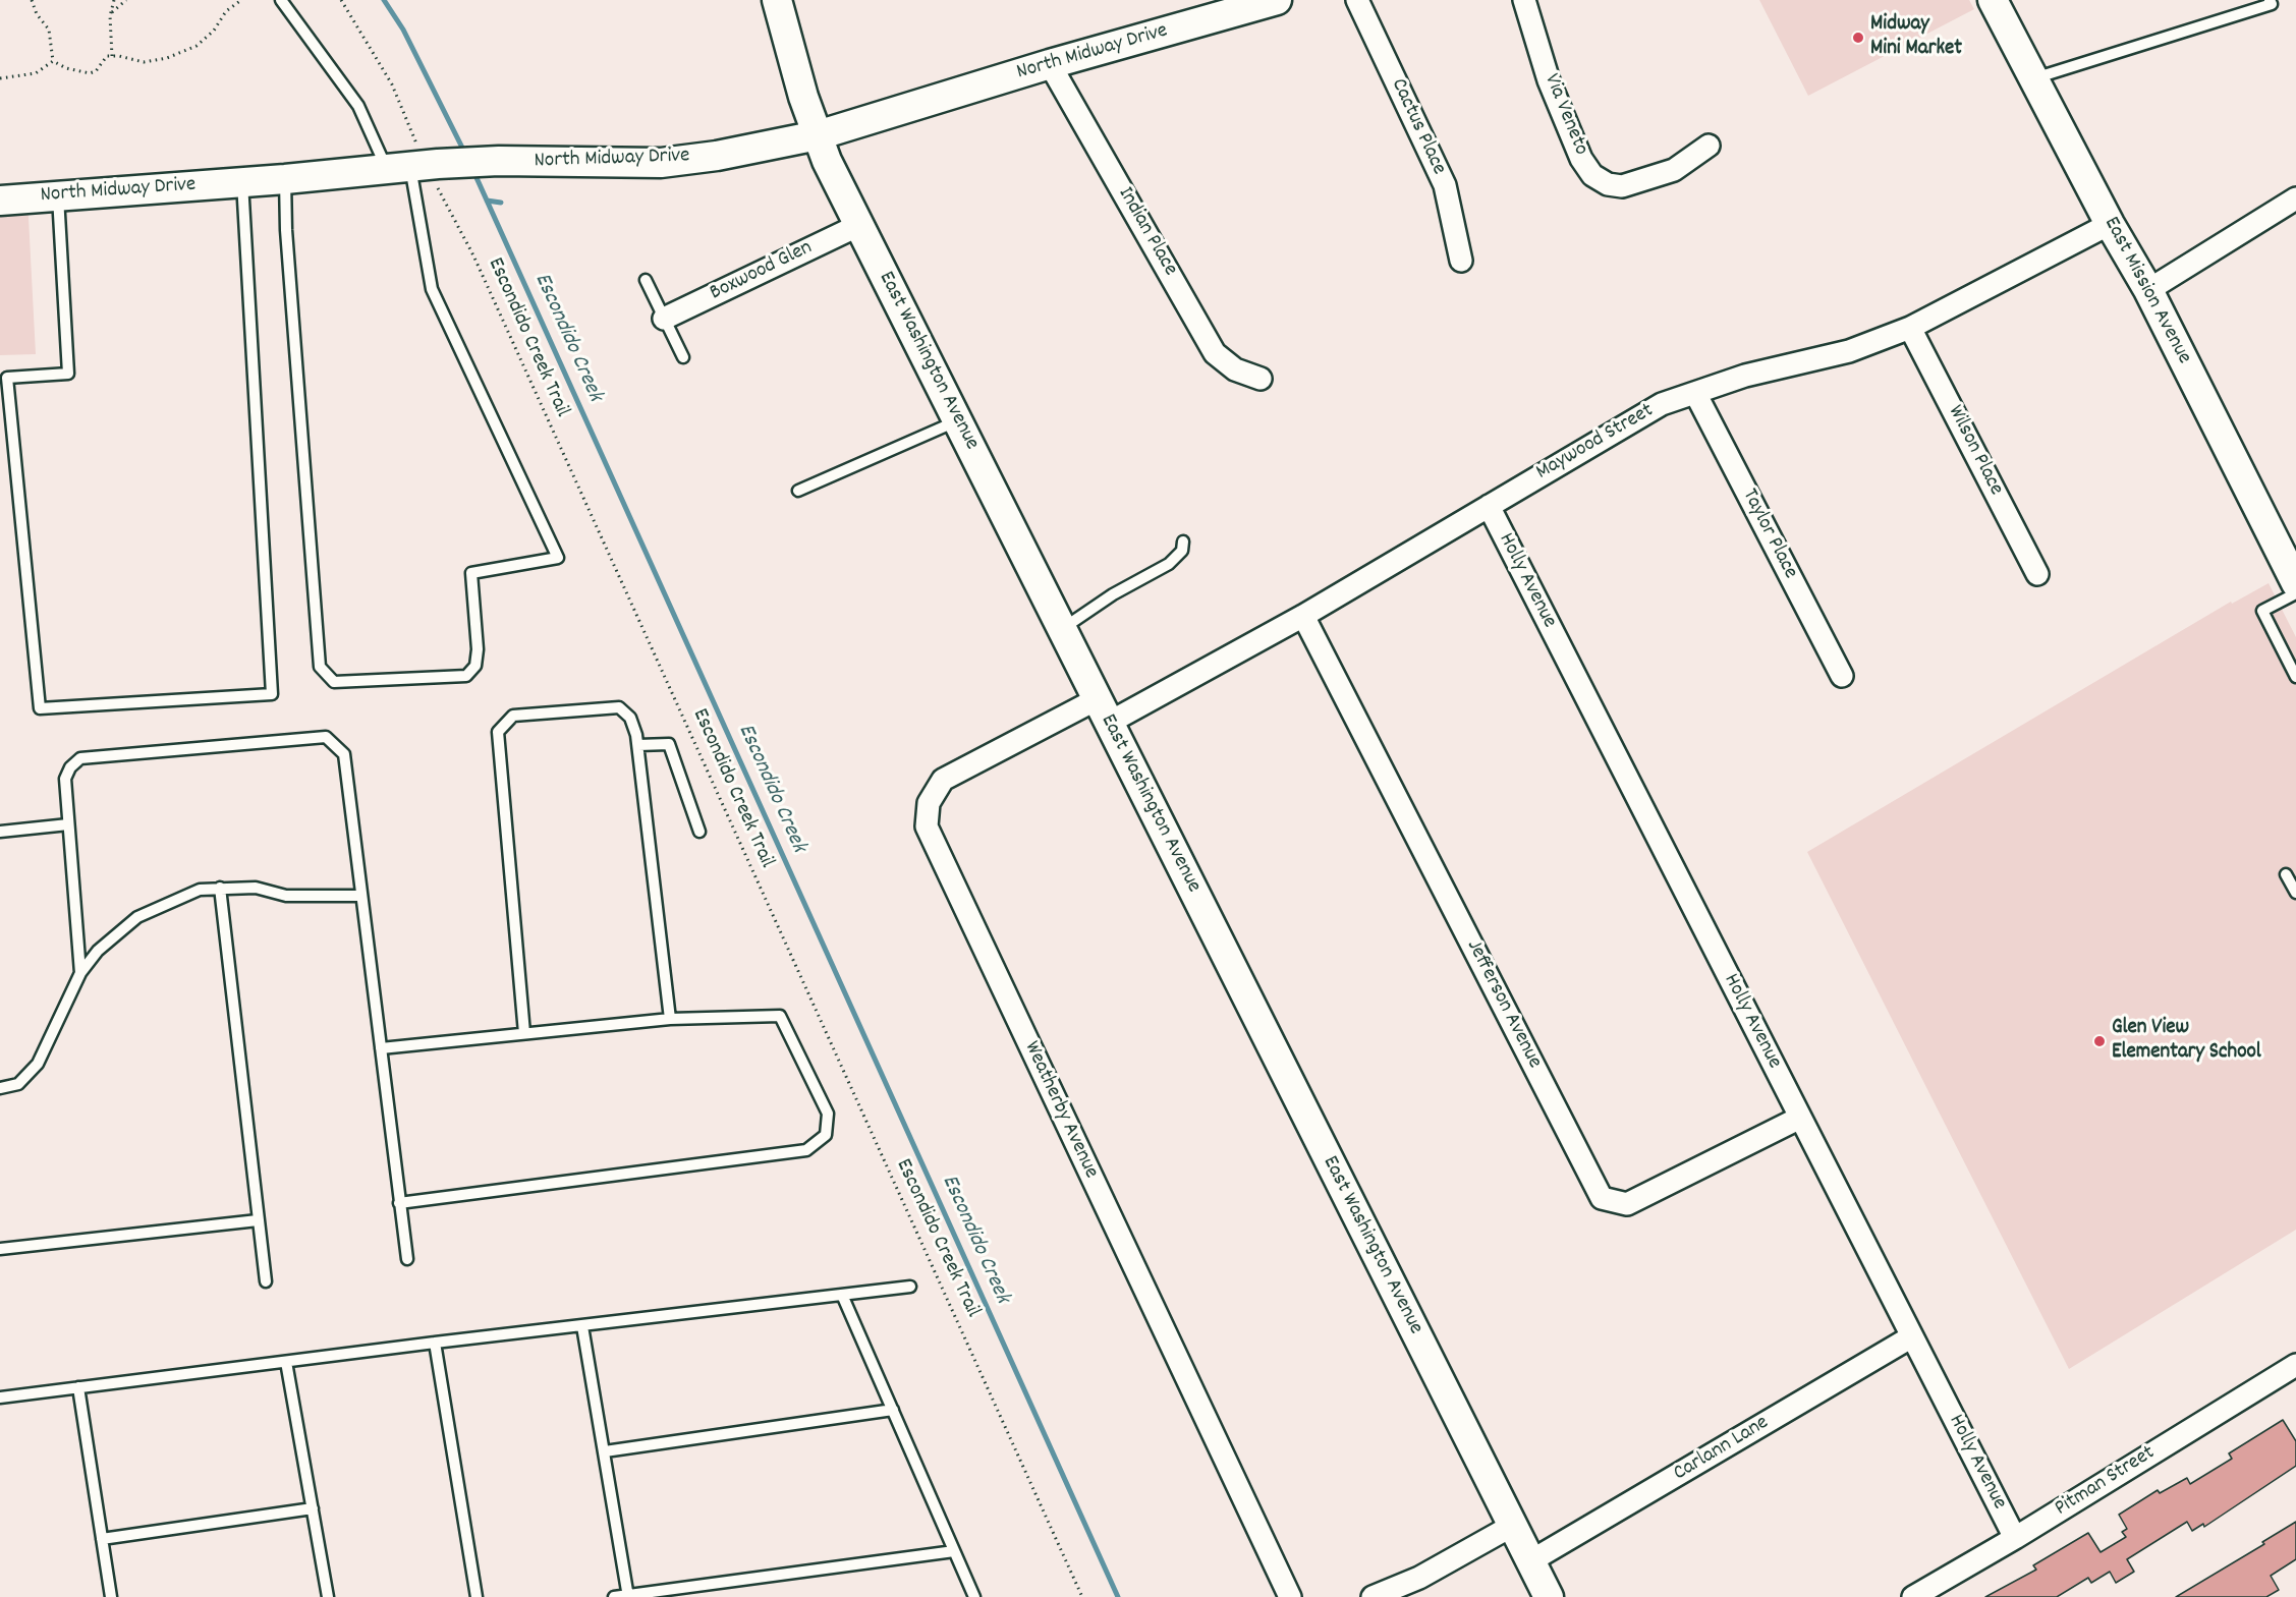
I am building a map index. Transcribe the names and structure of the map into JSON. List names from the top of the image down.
{
  "streets": {
    "main road": ["North Midway Drive", "East Mission Avenue", "East Washington Avenue"],
    "street": [
      "Via Veneto",
      "Cactus Place",
      "Indian Place",
      "Boxwood Glen",
      "Maywood Street",
      "Wilson Place",
      "Taylor Place",
      "Holly Avenue",
      "Jefferson Avenue",
      "Weatherby Avenue",
      "Carlann Lane",
      "Pitman Street"
    ],
    "path": ["Escondido Creek Trail"]
  },
  "crossings": [
    ["North Midway Drive", "Indian Place"],
    ["North Midway Drive", "Escondido Creek Trail"],
    ["North Midway Drive", "East Washington Avenue"],
    ["Boxwood Glen", "East Washington Avenue"],
    ["East Mission Avenue", "Maywood Street"],
    ["East Washington Avenue", "Maywood Street"],
    ["East Washington Avenue", "Weatherby Avenue"],
    ["East Washington Avenue", "Carlann Lane"],
    ["Maywood Street", "Wilson Place"],
    ["Maywood Street", "Taylor Place"],
    ["Maywood Street", "Holly Avenue"],
    ["Maywood Street", "Jefferson Avenue"],
    ["Maywood Street", "Weatherby Avenue"],
    ["Holly Avenue", "Jefferson Avenue"],
    ["Holly Avenue", "Carlann Lane"],
    ["Holly Avenue", "Pitman Street"]
  ],
  "water": ["Escondido Creek"],
  "places": ["Midway Mini Market", "Glen View Elementary School"]
}
